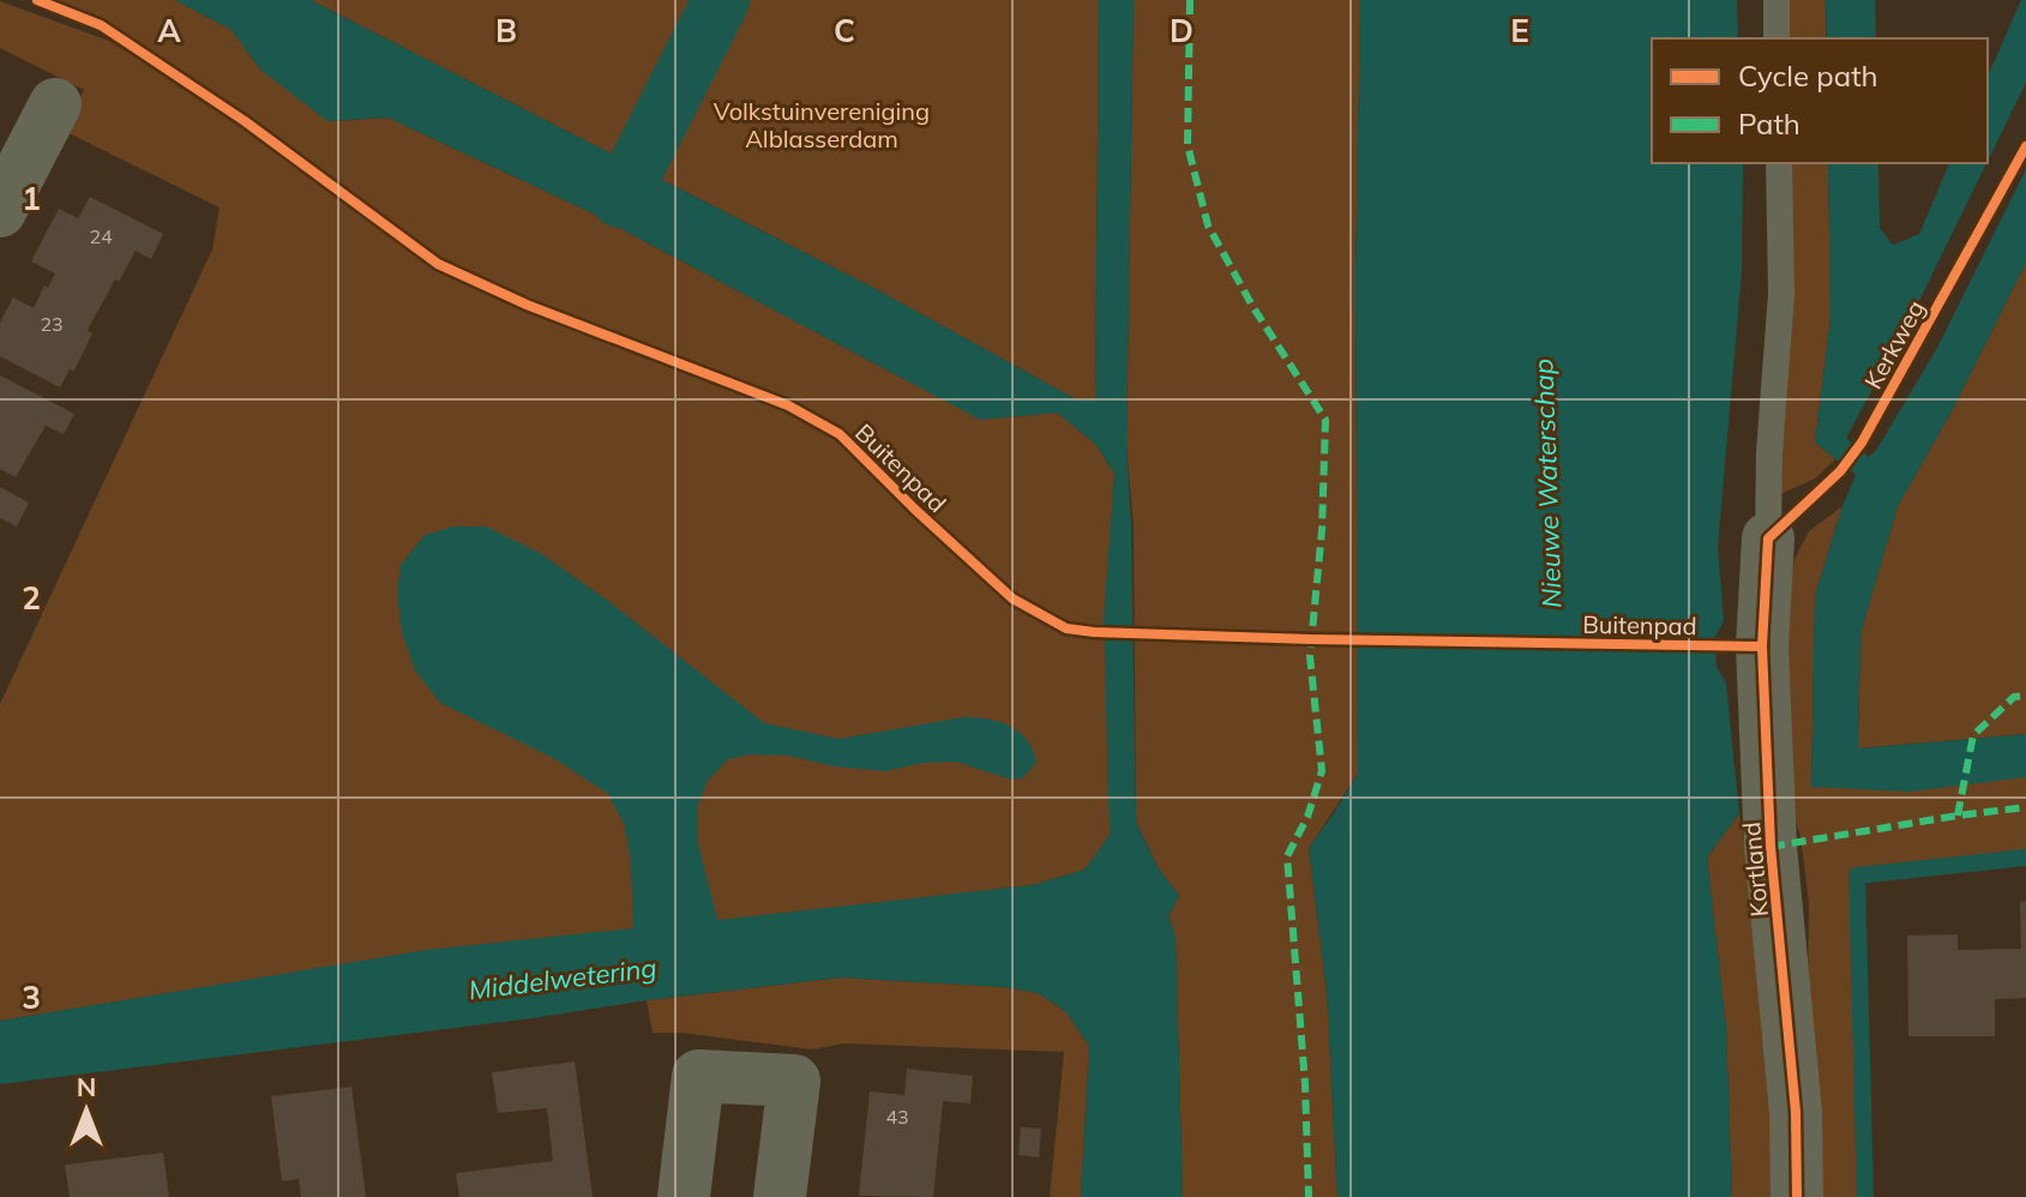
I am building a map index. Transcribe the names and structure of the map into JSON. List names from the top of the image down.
{
  "streets": {
    "street": ["Kortland"],
    "cycle path": ["Kerkweg", "Buitenpad"]
  },
  "water": ["Nieuwe Waterschap", "Middelwetering"],
  "parks": ["Volkstuinvereniging Alblasserdam"],
  "house_numbers": ["24", "23", "43"],
  "legend": ["Cycle path", "Path"],
  "north": "top",
  "grid": {
    "columns": [
      "A",
      "B",
      "C",
      "D",
      "E"
    ],
    "rows": ["1", "2", "3"]
  }
}
